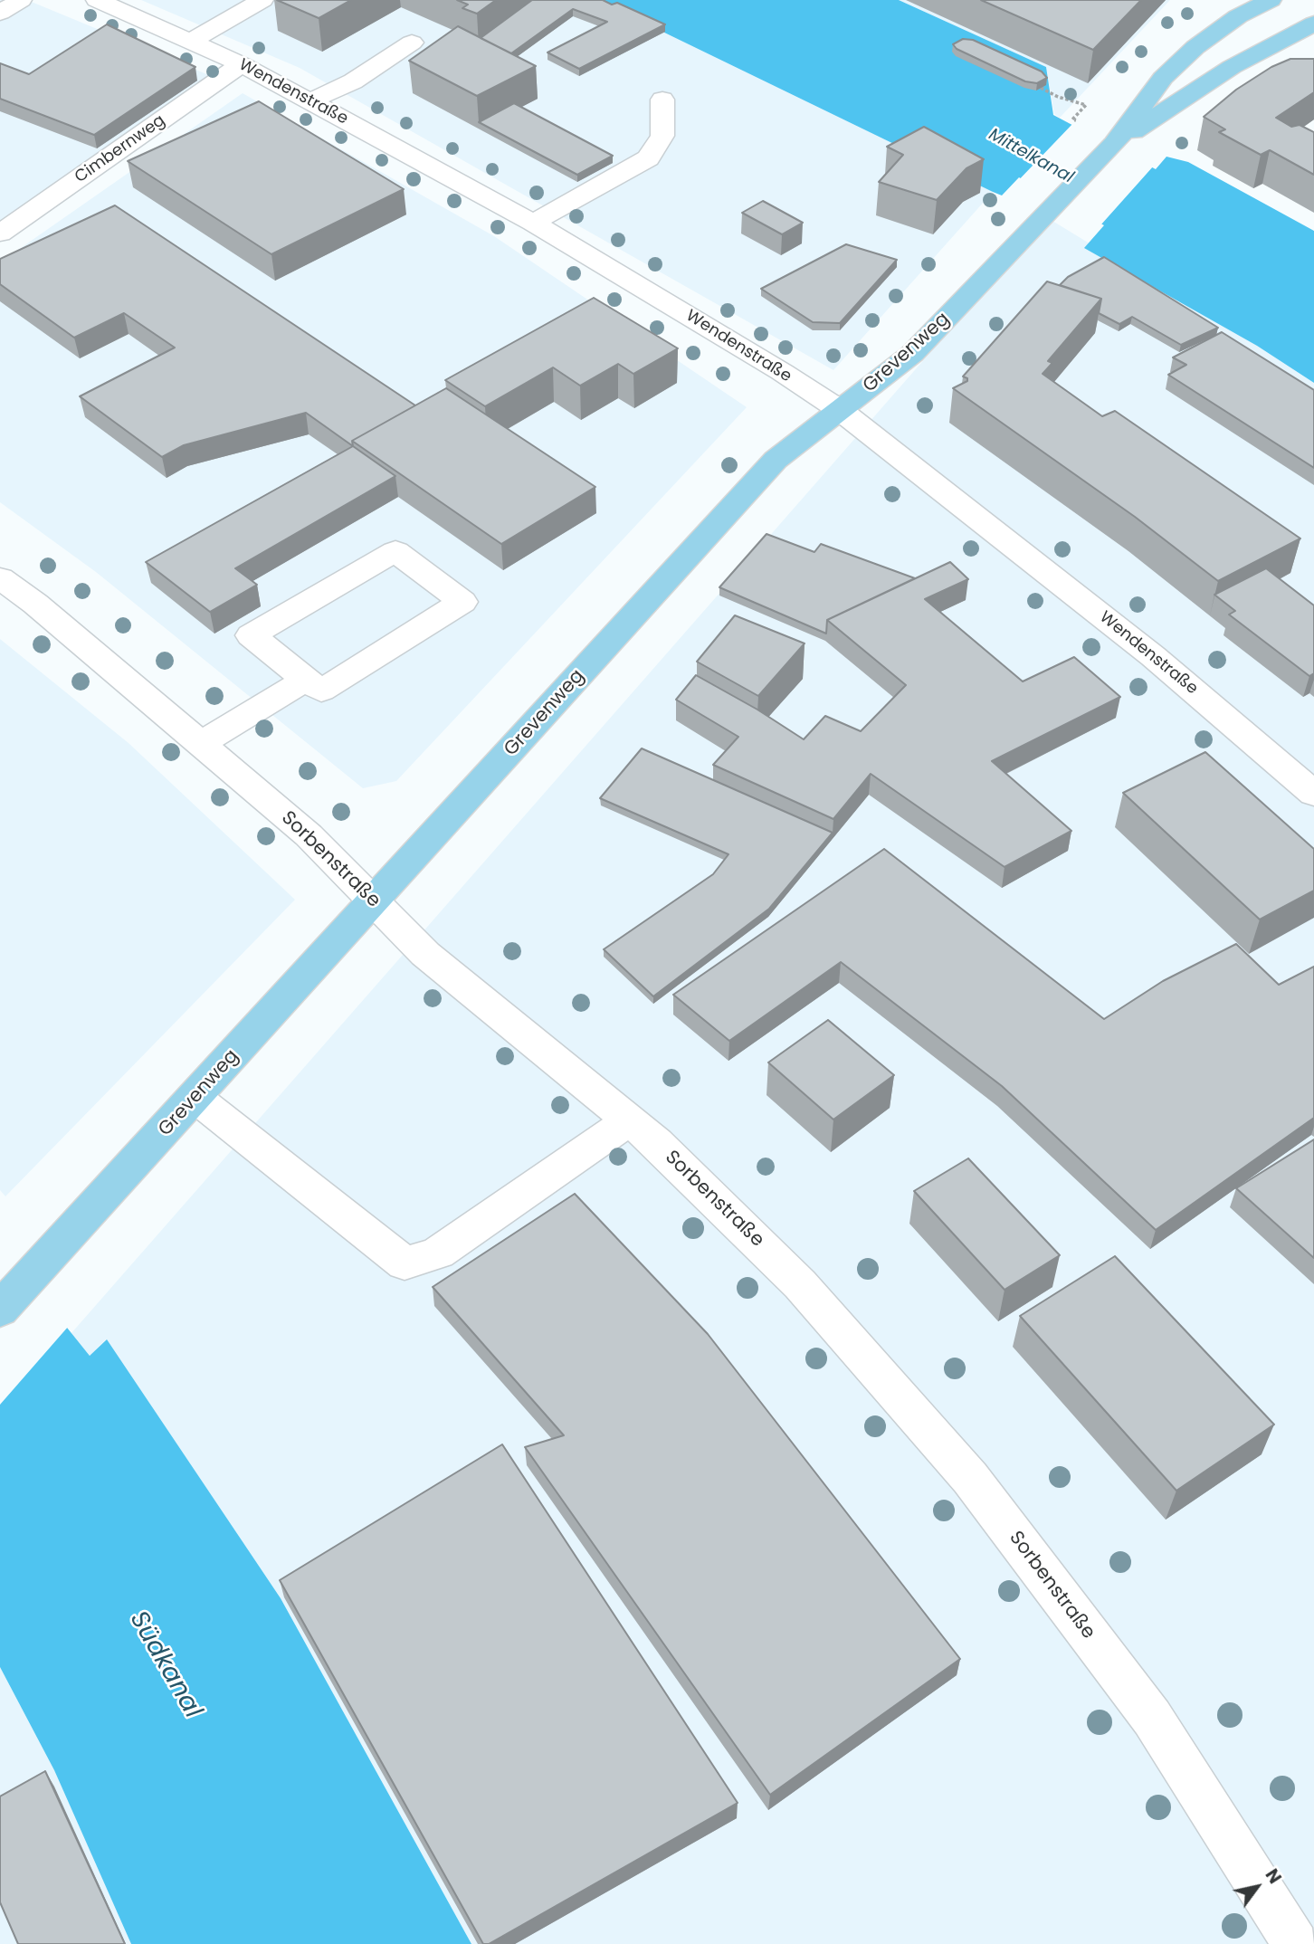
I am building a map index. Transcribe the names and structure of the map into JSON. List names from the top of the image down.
{
  "streets": {
    "main road": ["Grevenweg"],
    "street": ["Wendenstraße", "Cimbernweg", "Sorbenstraße"]
  },
  "crossings": [
    ["Wendenstraße", "Cimbernweg"],
    ["Wendenstraße", "Grevenweg"],
    ["Grevenweg", "Sorbenstraße"]
  ],
  "water": ["Mittelkanal", "Südkanal"],
  "north": "top right"
}
